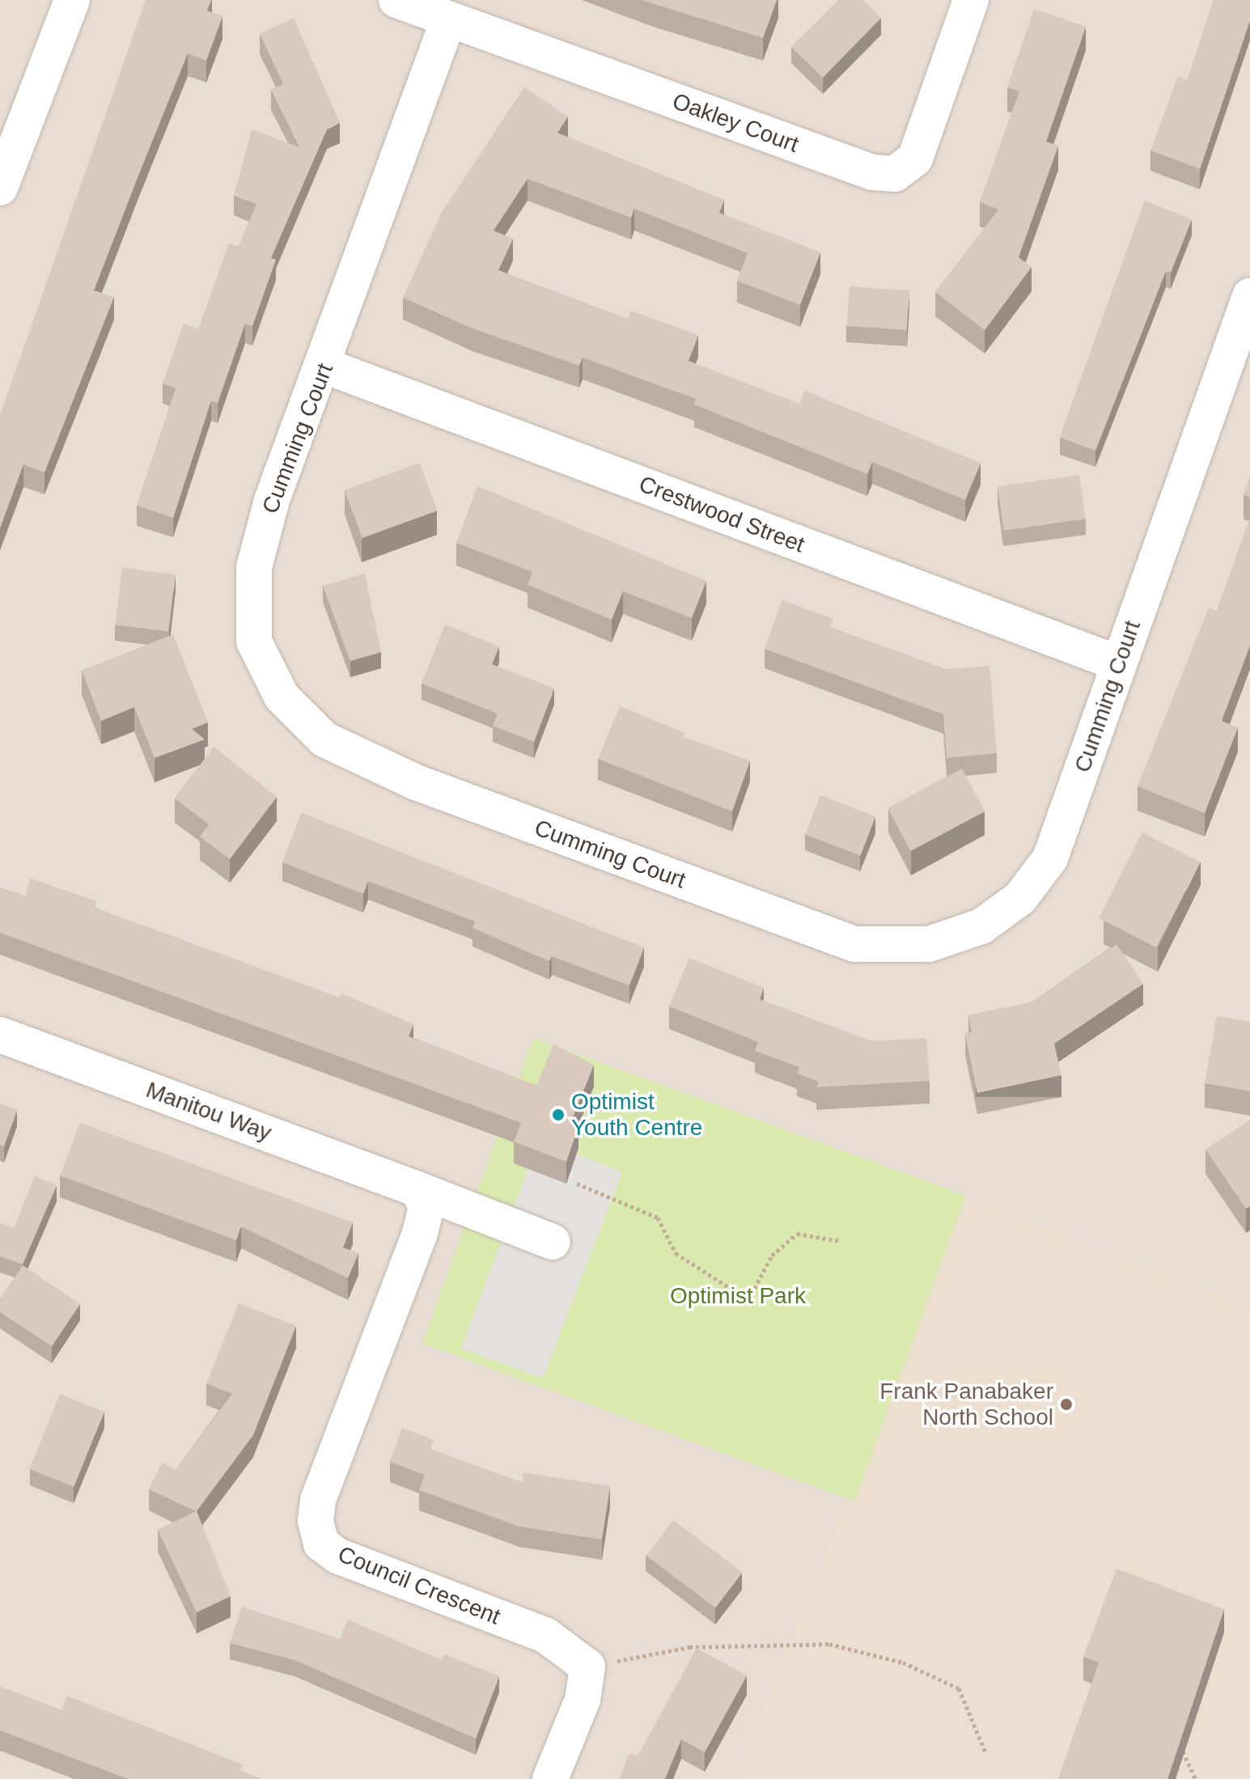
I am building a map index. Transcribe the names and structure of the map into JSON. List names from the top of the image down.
{
  "streets": {
    "street": [
      "Oakley Court",
      "Cumming Court",
      "Crestwood Street",
      "Manitou Way",
      "Council Crescent"
    ]
  },
  "crossings": [
    ["Oakley Court", "Cumming Court"],
    ["Cumming Court", "Crestwood Street"],
    ["Manitou Way", "Council Crescent"]
  ],
  "parks": ["Optimist Park"],
  "places": ["Optimist Youth Centre", "Frank Panabaker North School"]
}
